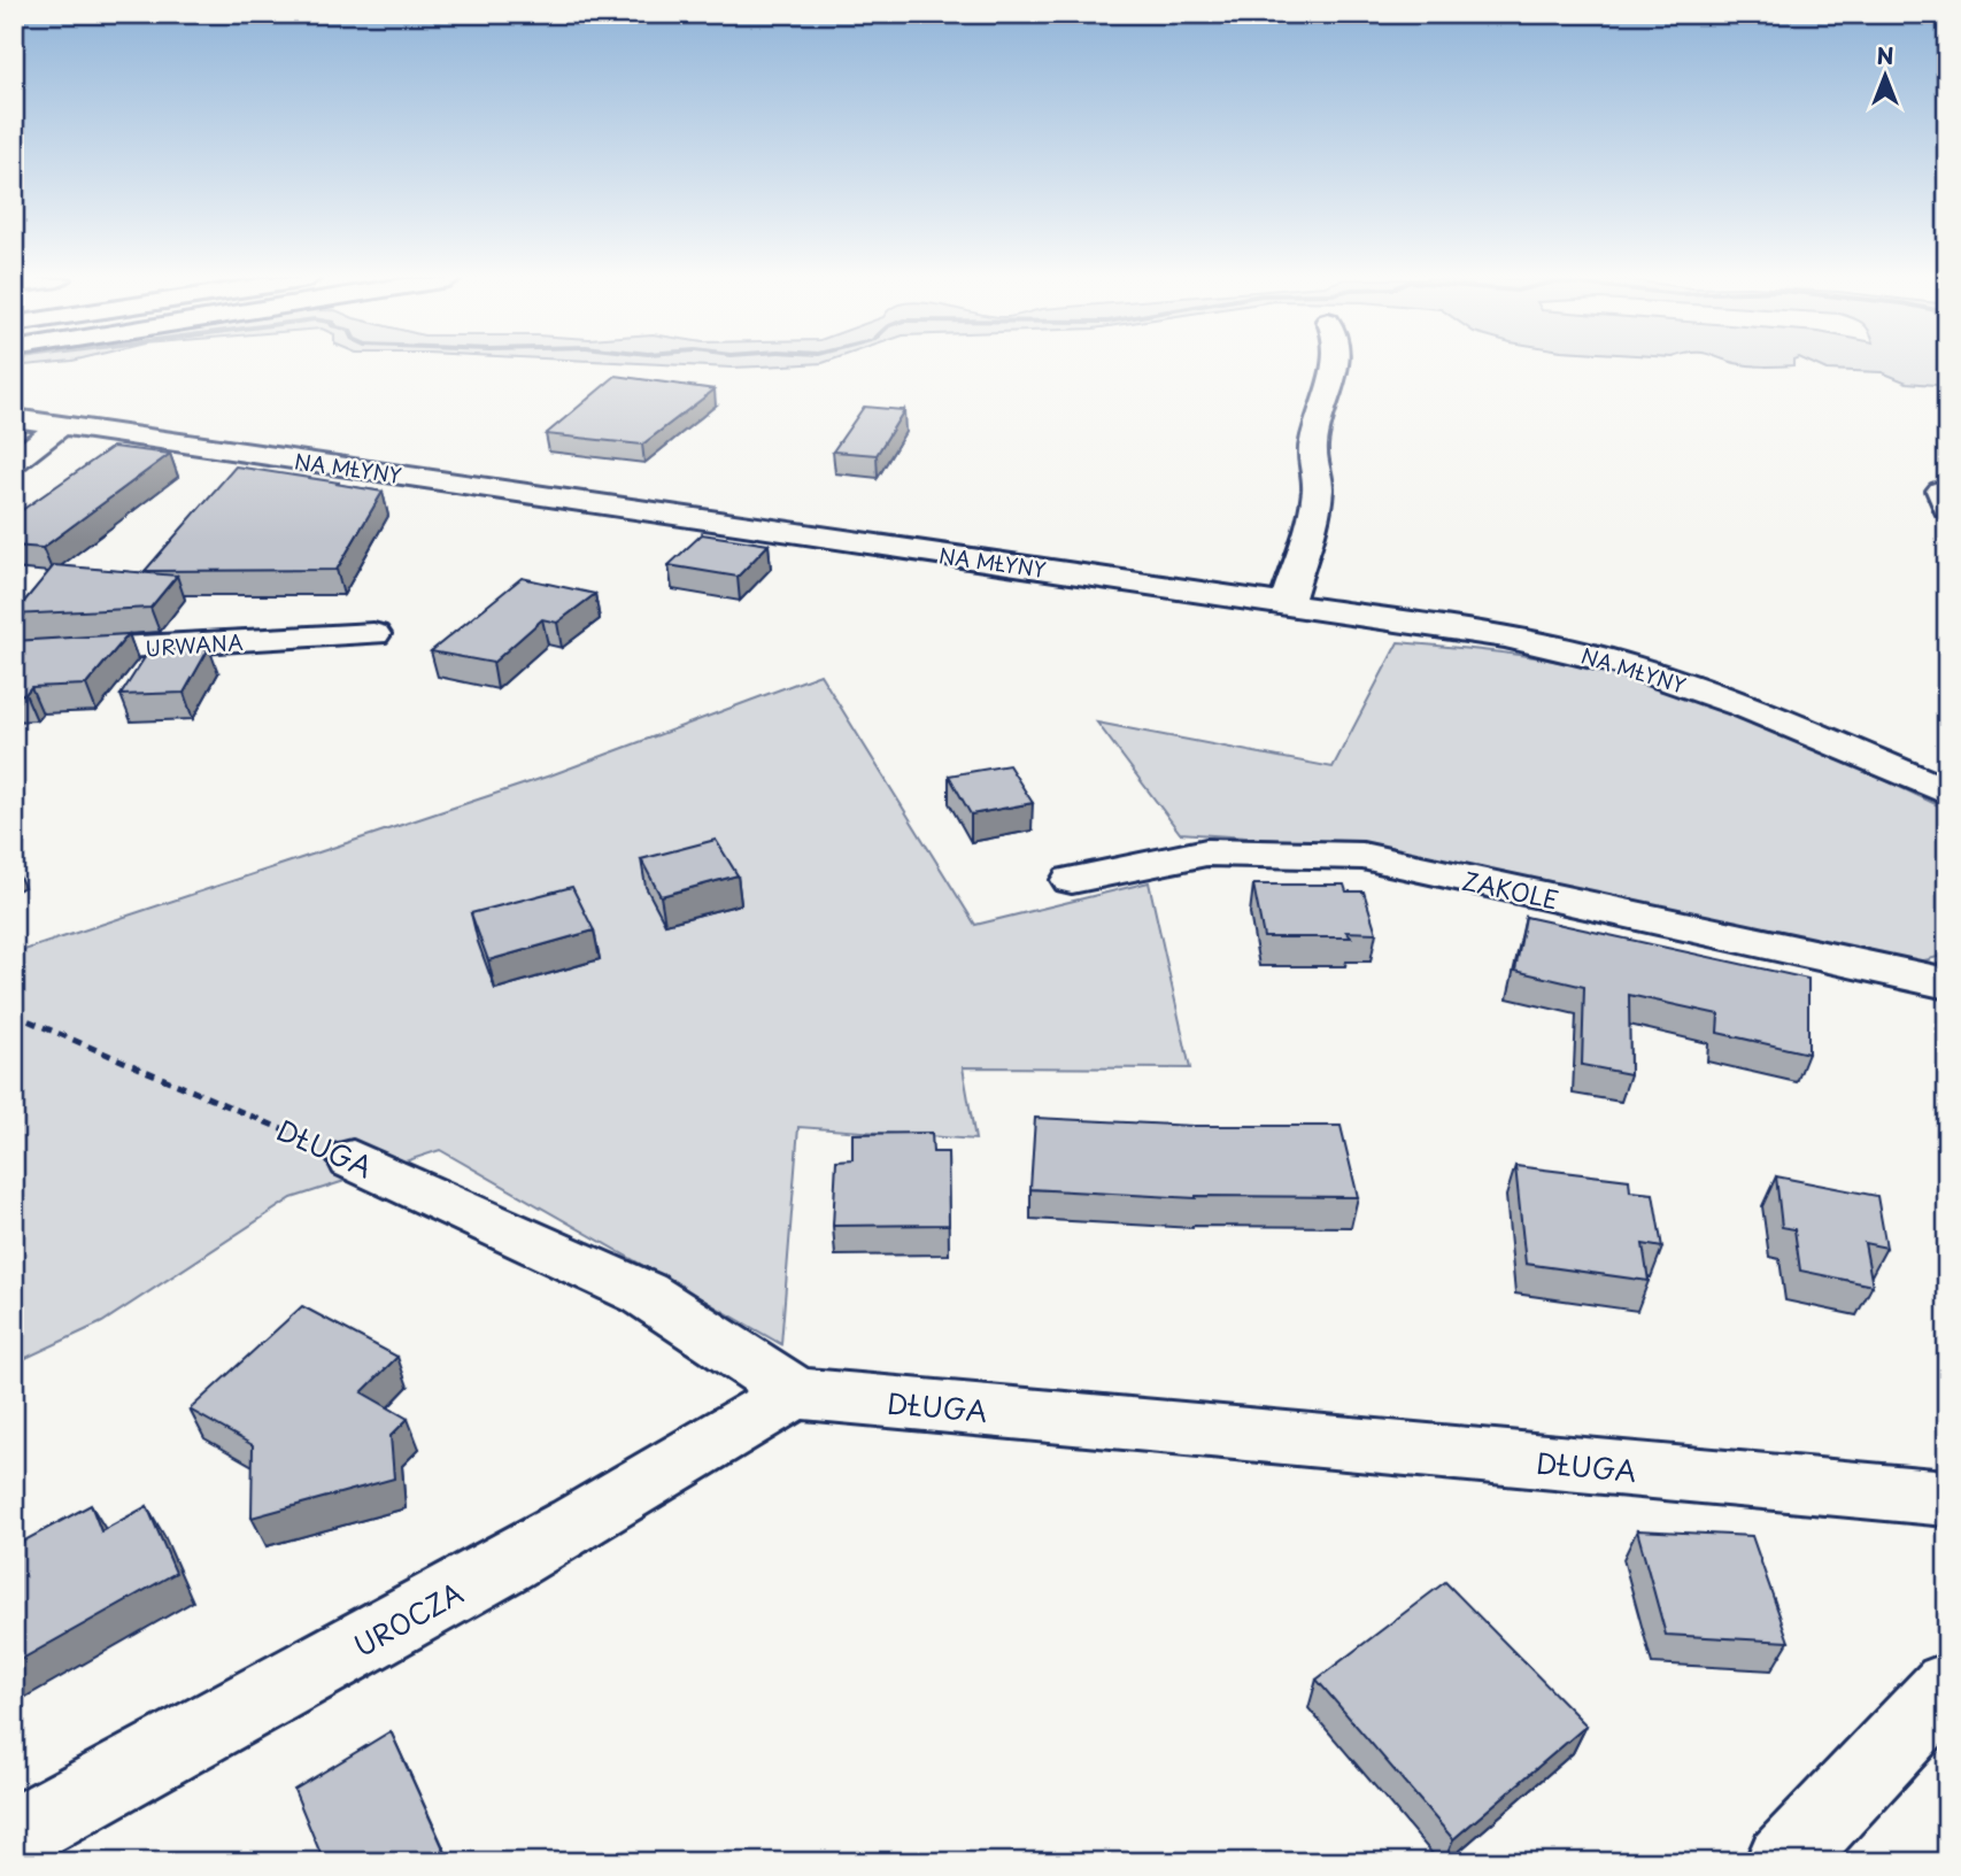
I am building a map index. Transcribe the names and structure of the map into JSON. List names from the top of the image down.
{
  "streets": {
    "street": [
      "NA MŁYNY",
      "URWANA",
      "ZAKOLE",
      "DŁUGA",
      "UROCZA"
    ]
  },
  "crossings": [
    ["DŁUGA", "UROCZA"]
  ],
  "north": "top"
}
